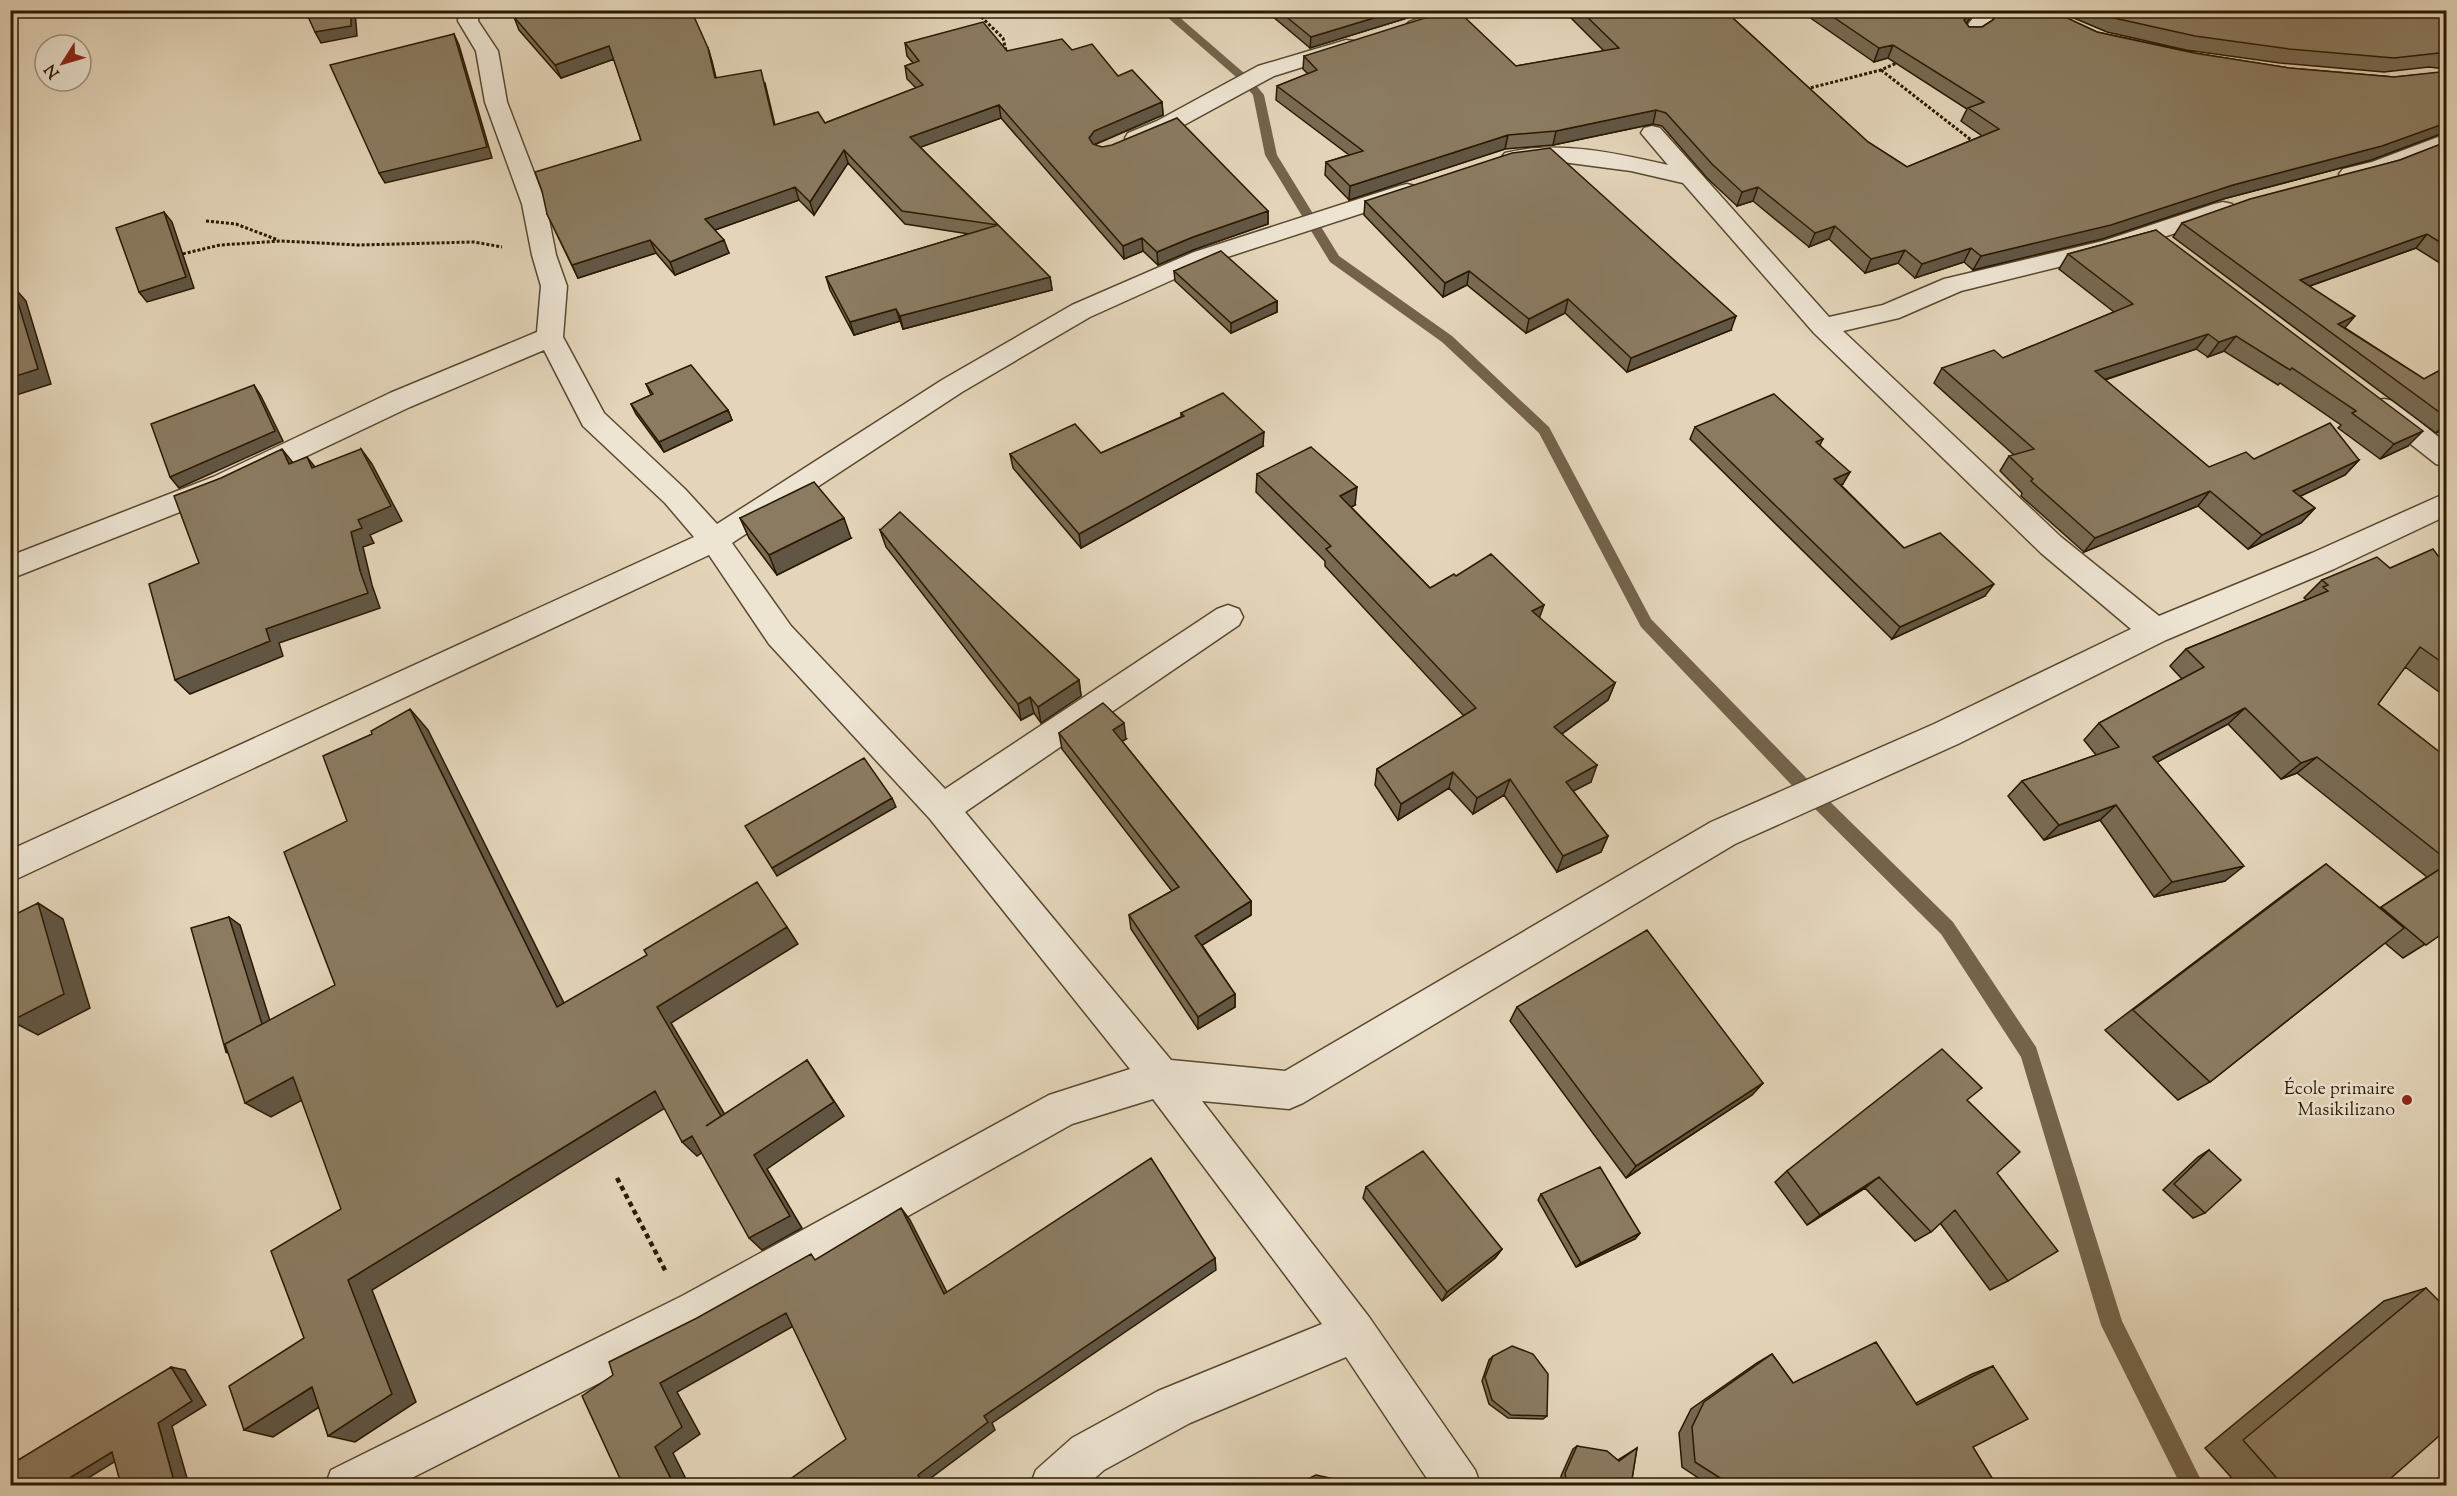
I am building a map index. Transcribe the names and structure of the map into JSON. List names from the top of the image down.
{
  "places": ["École primaire Masikilizano"],
  "north": "bottom left"
}
